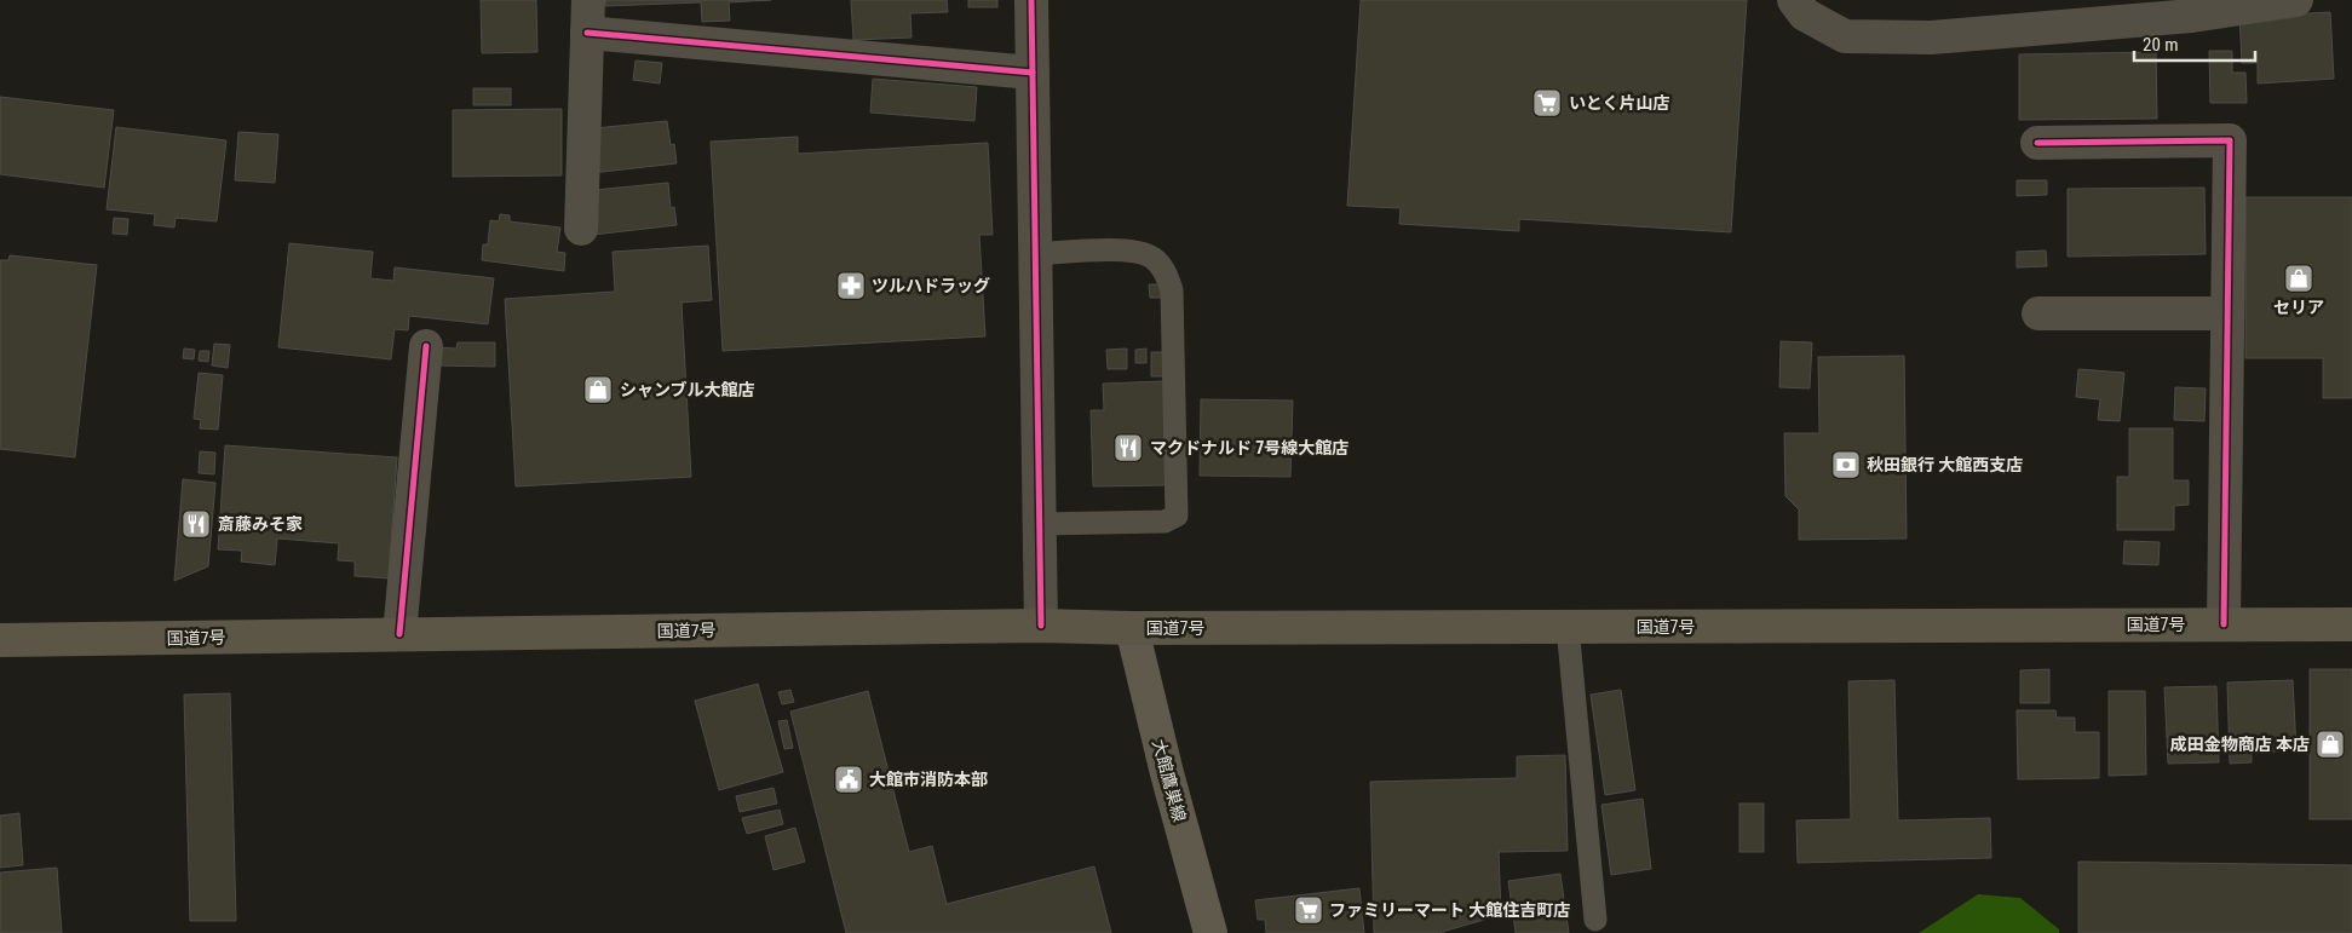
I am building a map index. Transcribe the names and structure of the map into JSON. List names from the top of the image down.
{
  "streets": {
    "highway": ["国道7号"],
    "main road": ["大館鷹巣線"]
  },
  "crossings": [
    ["国道7号", "大館鷹巣線"]
  ],
  "places": {
    "supermarket": ["いとく片山店", "ファミリーマート 大館住吉町店"],
    "shop": ["セリア", "シャンブル大館店", "成田金物商店 本店"],
    "pharmacy": ["ツルハドラッグ"],
    "restaurant": ["マクドナルド 7号線大館店", "斎藤みそ家"],
    "bank": ["秋田銀行 大館西支店"],
    "public building": ["大館市消防本部"]
  },
  "scale_bar": "20 m"
}
